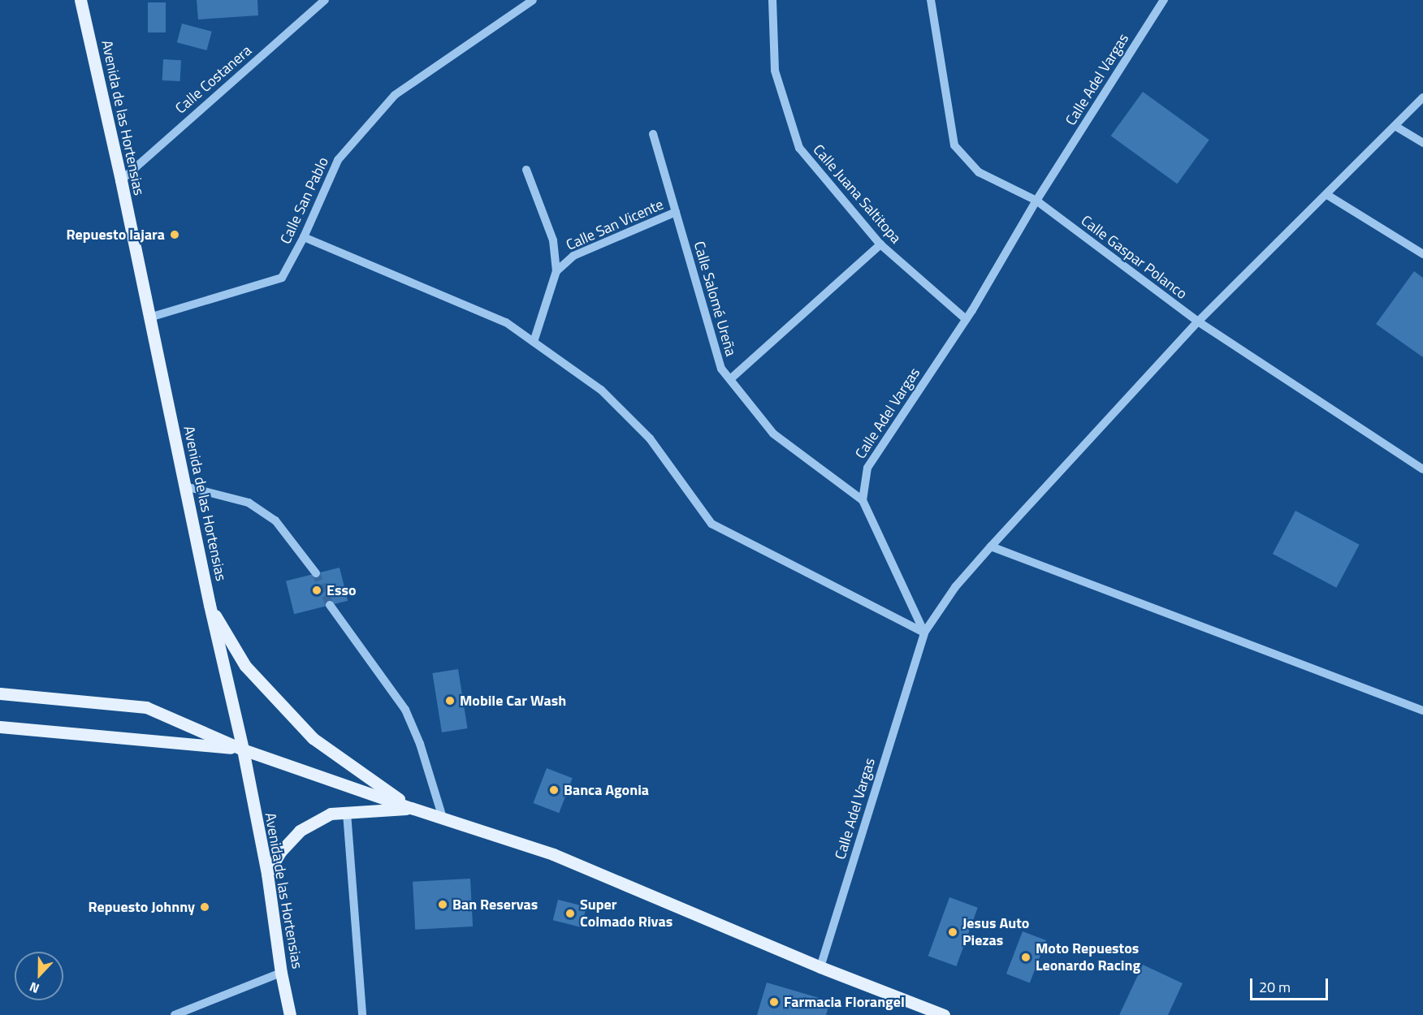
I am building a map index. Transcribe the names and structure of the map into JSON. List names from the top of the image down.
{
  "streets": {
    "main road": ["Avenida de las Hortensias"],
    "street": [
      "Calle Costanera",
      "Calle Adel Vargas",
      "Calle Juana Saltitopa",
      "Calle San Pablo",
      "Calle San Vicente",
      "Calle Gaspar Polanco",
      "Calle Salomé Ureña"
    ]
  },
  "crossings": [
    ["Calle Costanera", "Avenida de las Hortensias"],
    ["Calle Adel Vargas", "Calle Juana Saltitopa"],
    ["Calle Adel Vargas", "Calle Gaspar Polanco"],
    ["Calle Adel Vargas", "Calle Salomé Ureña"],
    ["Avenida de las Hortensias", "Calle San Pablo"],
    ["Calle San Vicente", "Calle Salomé Ureña"]
  ],
  "places": [
    "Repuesto lajara",
    "Esso",
    "Mobile Car Wash",
    "Banca Agonia",
    "Ban Reservas",
    "Repuesto Johnny",
    "Super Colmado Rivas",
    "Jesus Auto Piezas",
    "Moto Repuestos Leonardo Racing",
    "Farmacia Florangel"
  ],
  "scale_bar": "20 m",
  "north": "bottom"
}
